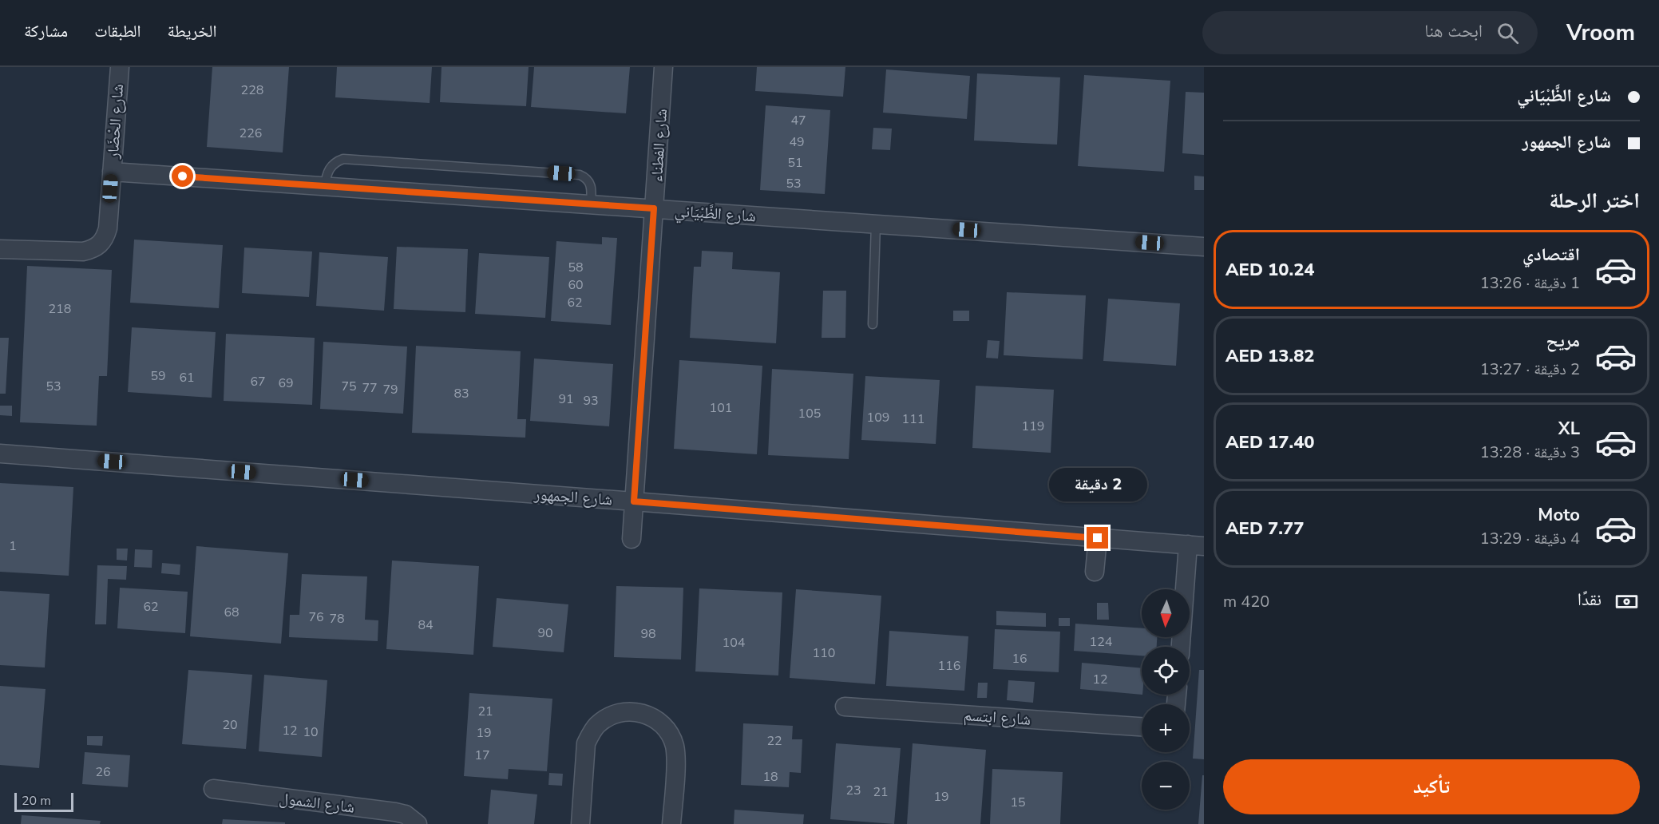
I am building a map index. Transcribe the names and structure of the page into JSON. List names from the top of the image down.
{
  "streets": {
    "street": [
      "شارع الحْضَار",
      "شارع الفطناء",
      "شارع الظَّبْيَاني",
      "شارع الجمهور",
      "شارع ابتسم",
      "شارع الشمول"
    ]
  },
  "crossings": [
    ["شارع الحْضَار", "شارع الظَّبْيَاني"],
    ["شارع الفطناء", "شارع الظَّبْيَاني"],
    ["شارع الفطناء", "شارع الجمهور"]
  ],
  "house_numbers": [
    "228",
    "47",
    "226",
    "49",
    "51",
    "53",
    "58",
    "60",
    "62",
    "218",
    "59",
    "61",
    "67",
    "69",
    "53",
    "75",
    "77",
    "79",
    "83",
    "91",
    "93",
    "101",
    "105",
    "109",
    "111",
    "119",
    "1",
    "62",
    "68",
    "76",
    "78",
    "84",
    "90",
    "98",
    "124",
    "104",
    "110",
    "16",
    "116",
    "12",
    "21",
    "20",
    "12",
    "10",
    "19",
    "22",
    "17",
    "26",
    "18",
    "23",
    "21",
    "19",
    "15"
  ],
  "scale_bar": "20 m",
  "north": "bottom",
  "page": {
    "header": "Vroom",
    "search": "ابحث هنا",
    "nav": ["الخريطة", "الطبقات", "مشاركة"],
    "banner": ["شارع الظَّبْيَاني", "شارع الجمهور"],
    "heading": "اختر الرحلة",
    "list": [
      {
        "name": "اقتصادي",
        "note": "1 دقيقة · 13:26",
        "value": "AED 10.24"
      },
      {
        "name": "مريح",
        "note": "2 دقيقة · 13:27",
        "value": "AED 13.82"
      },
      {
        "name": "XL",
        "note": "3 دقيقة · 13:28",
        "value": "AED 17.40"
      },
      {
        "name": "Moto",
        "note": "4 دقيقة · 13:29",
        "value": "AED 7.77"
      }
    ],
    "bubble": "2 دقيقة",
    "pay": ["نقدًا", "420 m"],
    "map_buttons": ["+", "−"],
    "buttons": "تأكيد",
    "scale": "20 m"
  }
}
